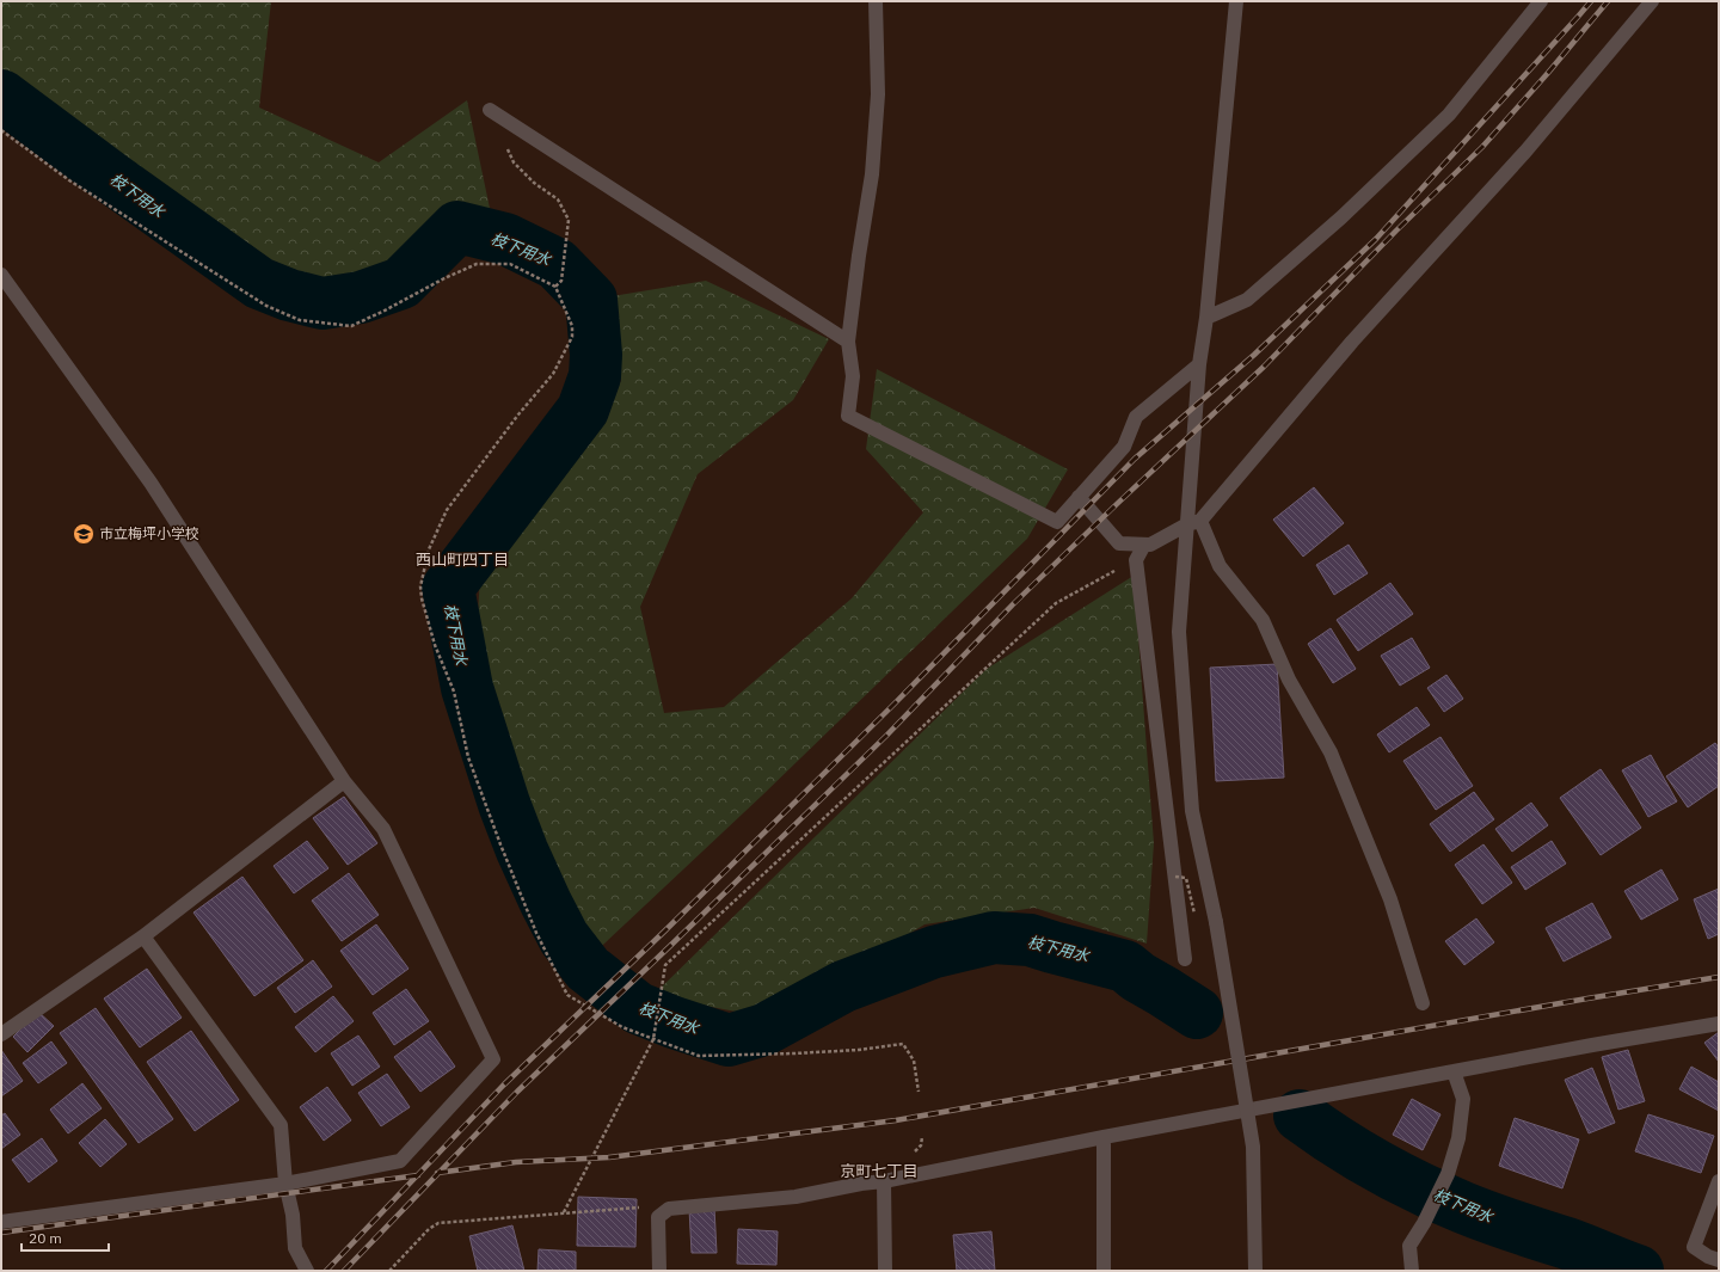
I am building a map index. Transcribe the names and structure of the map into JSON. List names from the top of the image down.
{
  "districts": ["西山町四丁目", "京町七丁目"],
  "water": ["枝下用水"],
  "places": {
    "school or university": ["市立梅坪小学校"]
  },
  "scale_bar": "20 m"
}
